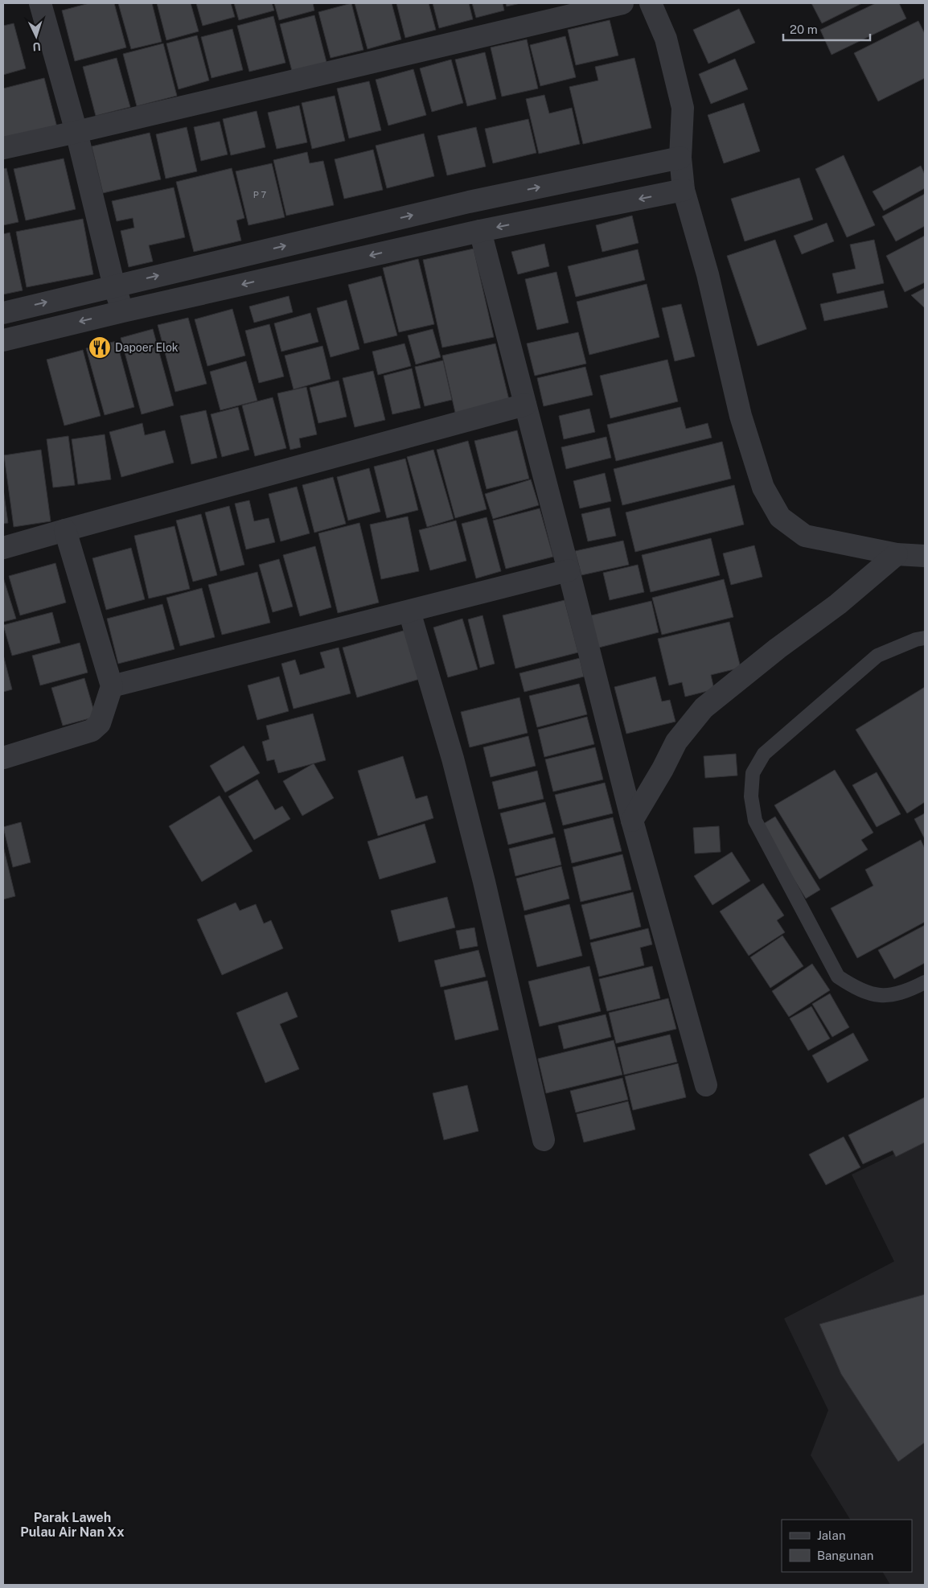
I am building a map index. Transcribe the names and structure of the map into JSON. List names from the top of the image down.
{
  "districts": ["Parak Laweh Pulau Air Nan Xx"],
  "places": {
    "restaurant": ["Dapoer Elok"]
  },
  "house_numbers": ["P 7"],
  "legend": ["Jalan", "Bangunan"],
  "scale_bar": "20 m",
  "north": "bottom"
}
